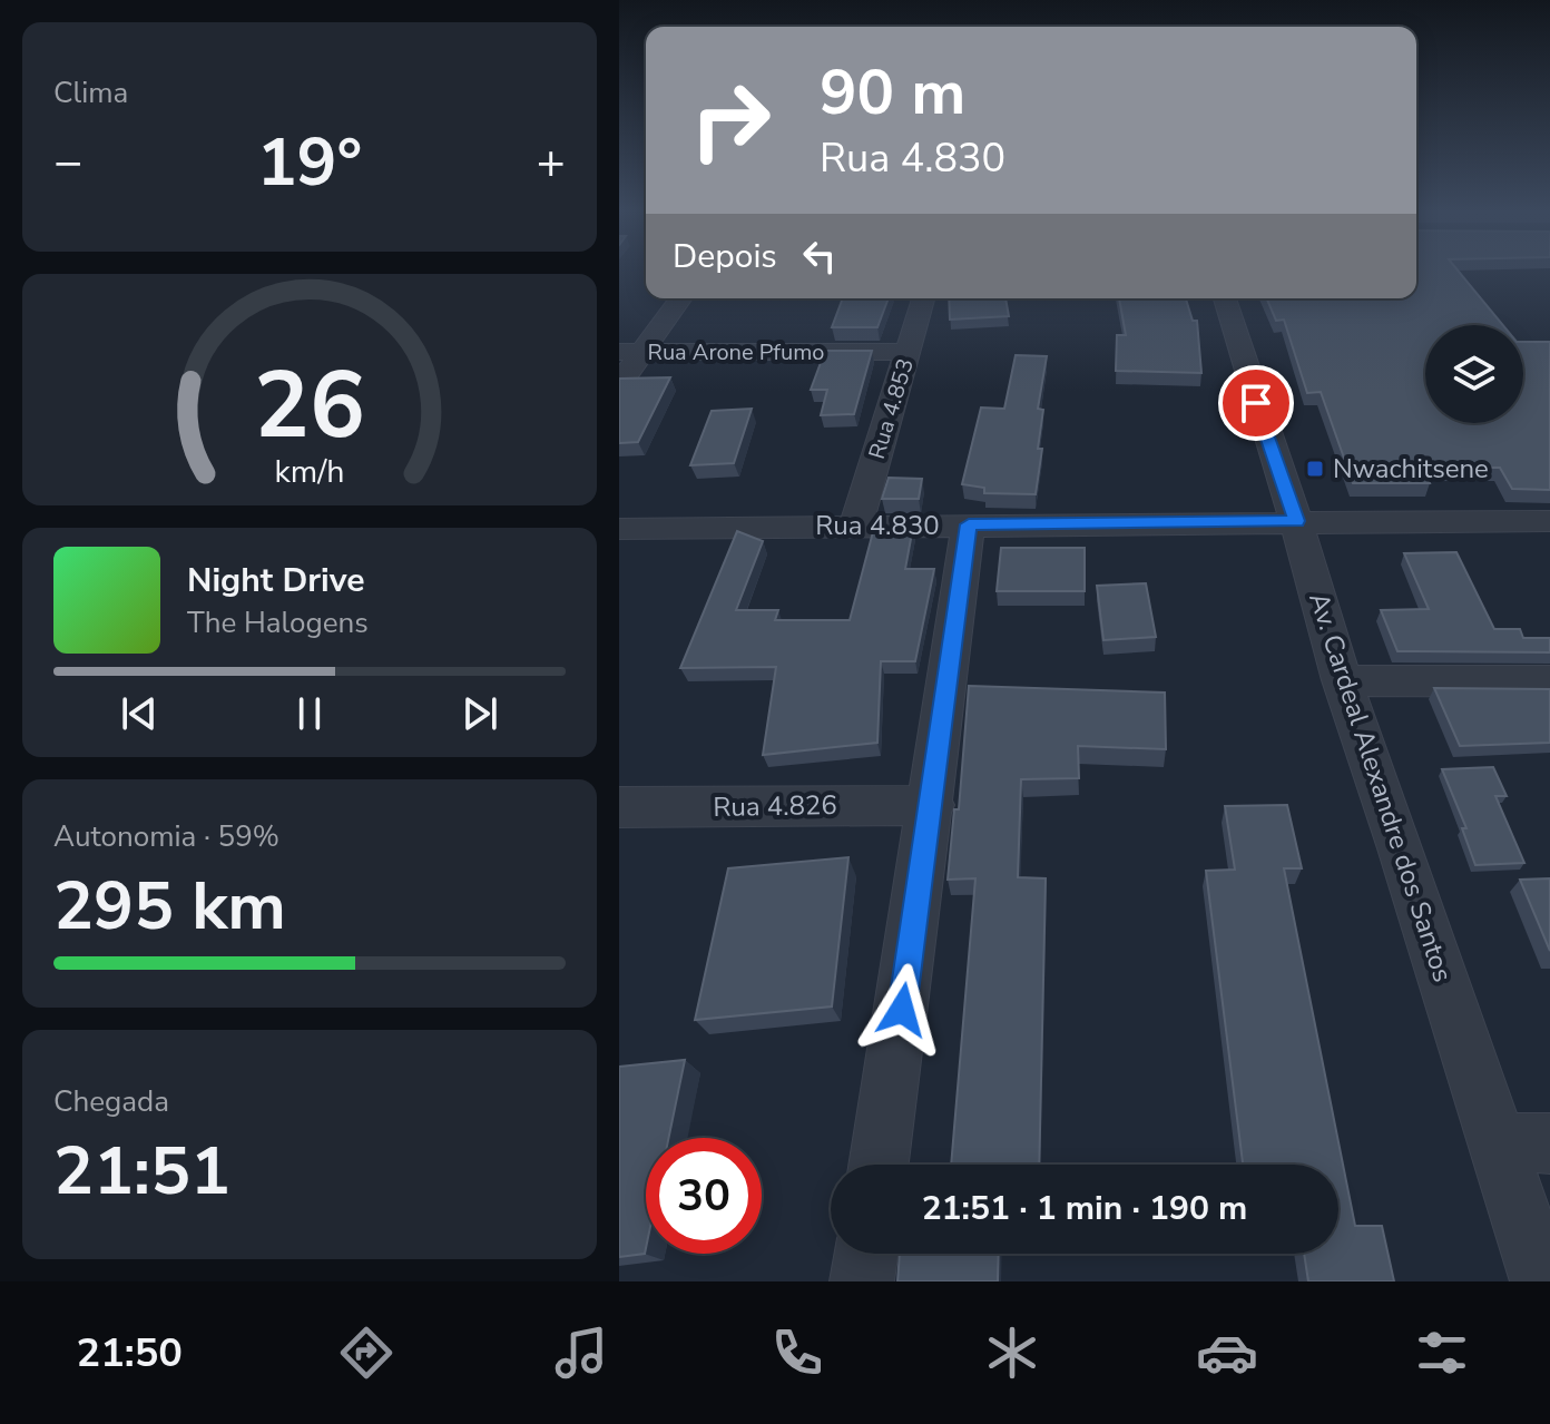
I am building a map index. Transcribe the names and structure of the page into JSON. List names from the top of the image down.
{
  "streets": {
    "street": [
      "Rua Arone Pfumo",
      "Rua 4.853",
      "Rua 4.830",
      "Av. Cardeal Alexandre dos Santos",
      "Rua 4.826"
    ]
  },
  "crossings": [
    ["Rua Arone Pfumo", "Rua 4.853"],
    ["Rua 4.853", "Rua 4.830"],
    ["Rua 4.830", "Av. Cardeal Alexandre dos Santos"]
  ],
  "places": {
    "transit": ["Nwachitsene"]
  },
  "page": {
    "tile": [
      "Clima",
      ["Autonomia · 59%", "295 km"],
      ["Chegada", "21:51"]
    ],
    "turn": ["90 m", "Rua 4.830"],
    "heat": ["−", "19°", "+"],
    "then": "Depois",
    "song": ["Night Drive", "The Halogens"],
    "limit": "30",
    "trip": "21:51 · 1 min · 190 m",
    "tabs": "21:50",
    "gauge": ["26", "km/h"]
  }
}
